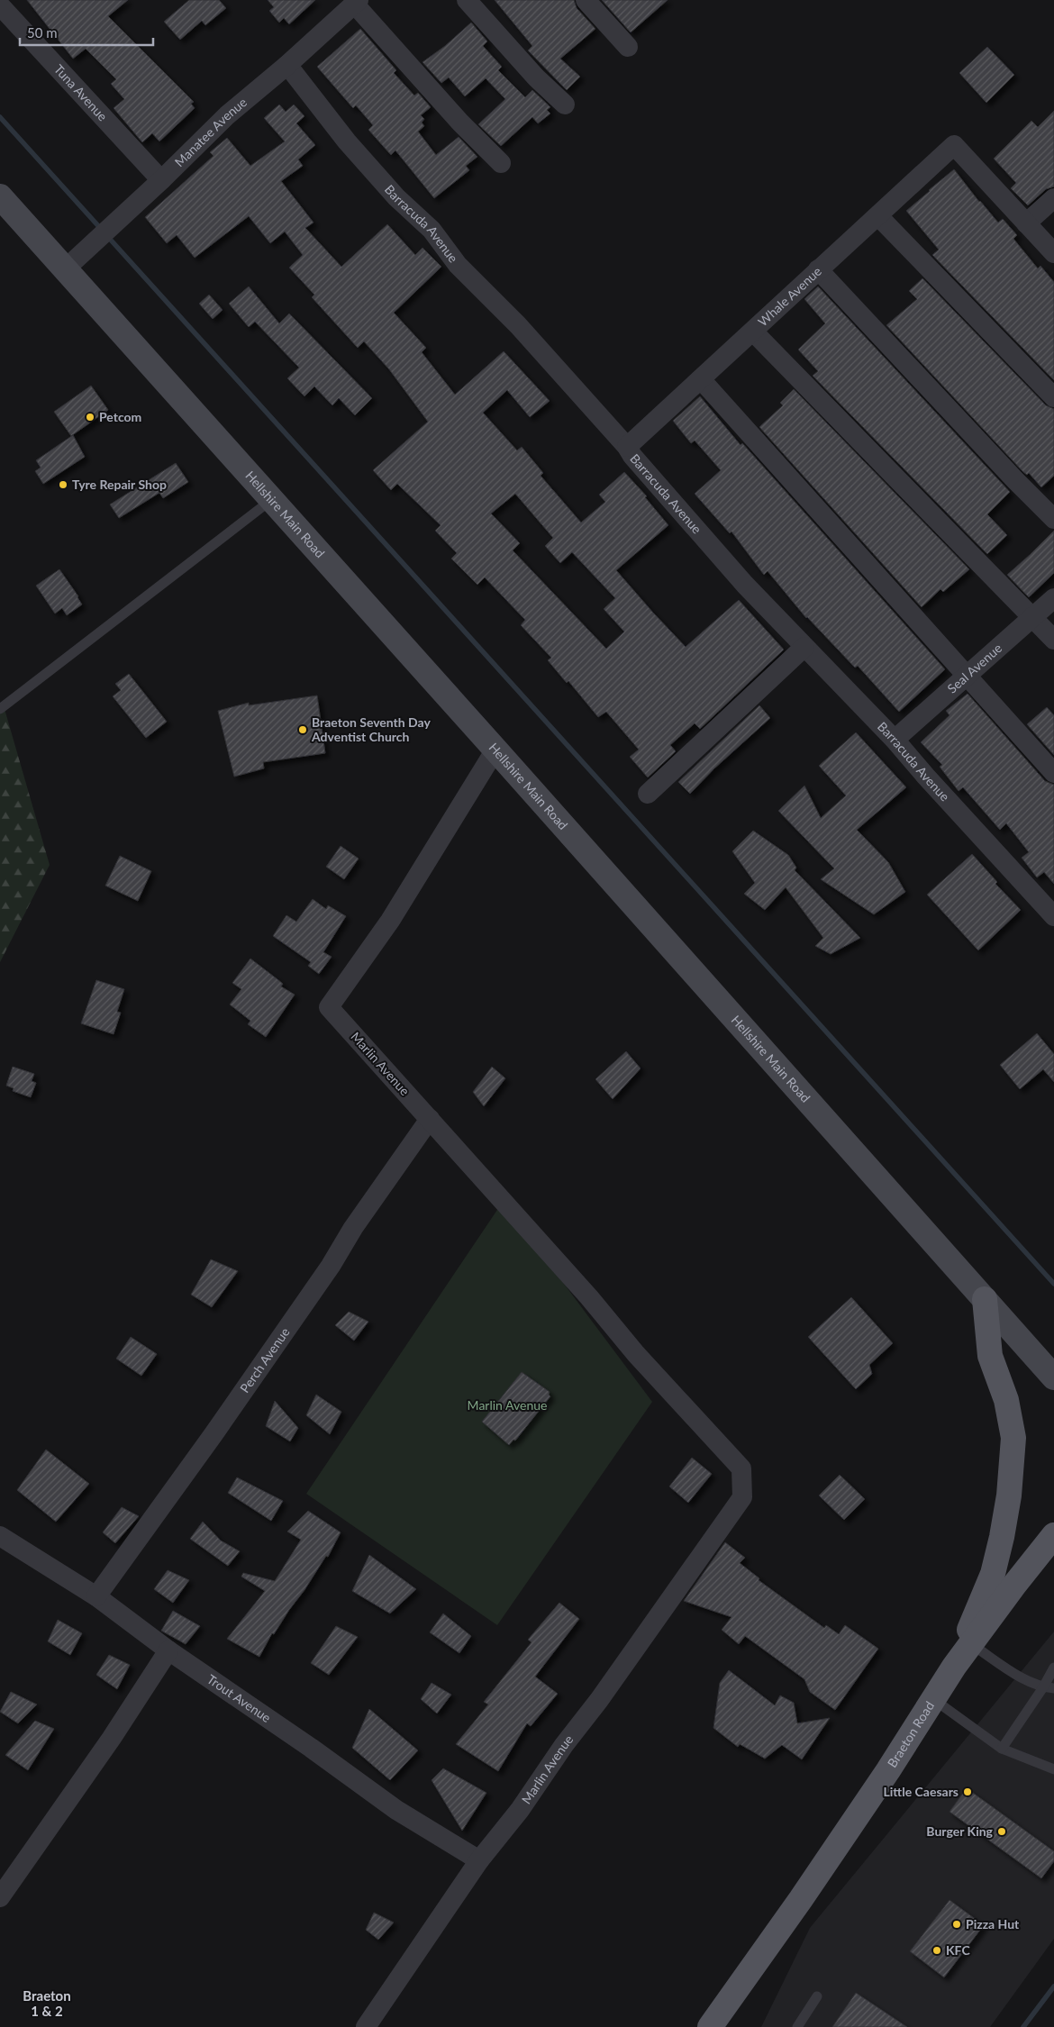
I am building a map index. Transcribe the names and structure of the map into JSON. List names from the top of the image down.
{
  "streets": {
    "main road": ["Hellshire Main Road", "Braeton Road"],
    "street": [
      "Tuna Avenue",
      "Manatee Avenue",
      "Barracuda Avenue",
      "Whale Avenue",
      "Seal Avenue",
      "Marlin Avenue",
      "Perch Avenue",
      "Trout Avenue"
    ]
  },
  "crossings": [
    ["Tuna Avenue", "Manatee Avenue"],
    ["Manatee Avenue", "Barracuda Avenue"],
    ["Manatee Avenue", "Hellshire Main Road"],
    ["Barracuda Avenue", "Whale Avenue"],
    ["Barracuda Avenue", "Seal Avenue"],
    ["Hellshire Main Road", "Marlin Avenue"],
    ["Marlin Avenue", "Perch Avenue"],
    ["Marlin Avenue", "Trout Avenue"],
    ["Perch Avenue", "Trout Avenue"]
  ],
  "districts": ["Braeton 1 & 2"],
  "parks": ["Marlin Avenue"],
  "places": [
    "Petcom",
    "Tyre Repair Shop",
    "Braeton Seventh Day Adventist Church",
    "Little Caesars",
    "Burger King",
    "Pizza Hut",
    "KFC"
  ],
  "scale_bar": "50 m"
}
